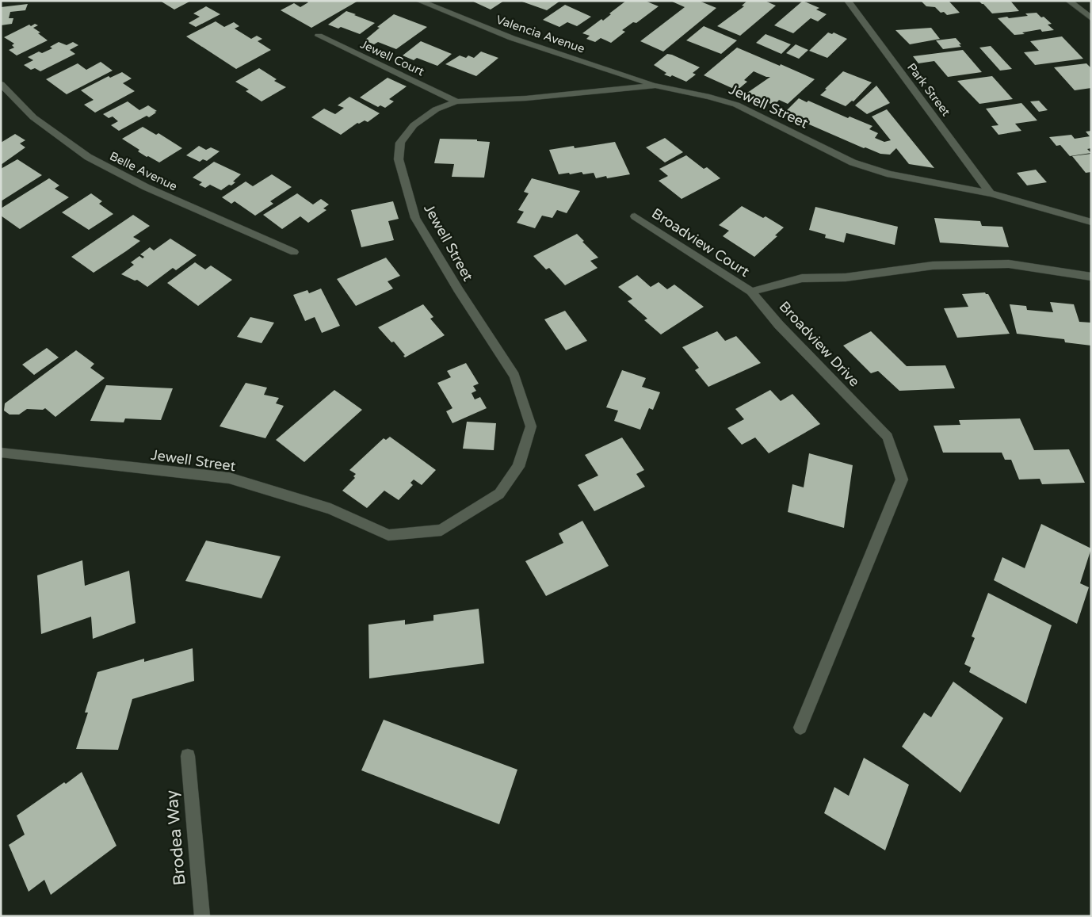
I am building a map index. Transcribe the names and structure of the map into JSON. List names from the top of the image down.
{
  "streets": {
    "street": [
      "Valencia Avenue",
      "Jewell Court",
      "Park Street",
      "Jewell Street",
      "Belle Avenue",
      "Broadview Court",
      "Broadview Drive",
      "Brodea Way"
    ]
  },
  "crossings": [
    ["Valencia Avenue", "Jewell Street"],
    ["Jewell Court", "Jewell Street"],
    ["Park Street", "Jewell Street"],
    ["Broadview Court", "Broadview Drive"]
  ]
}
